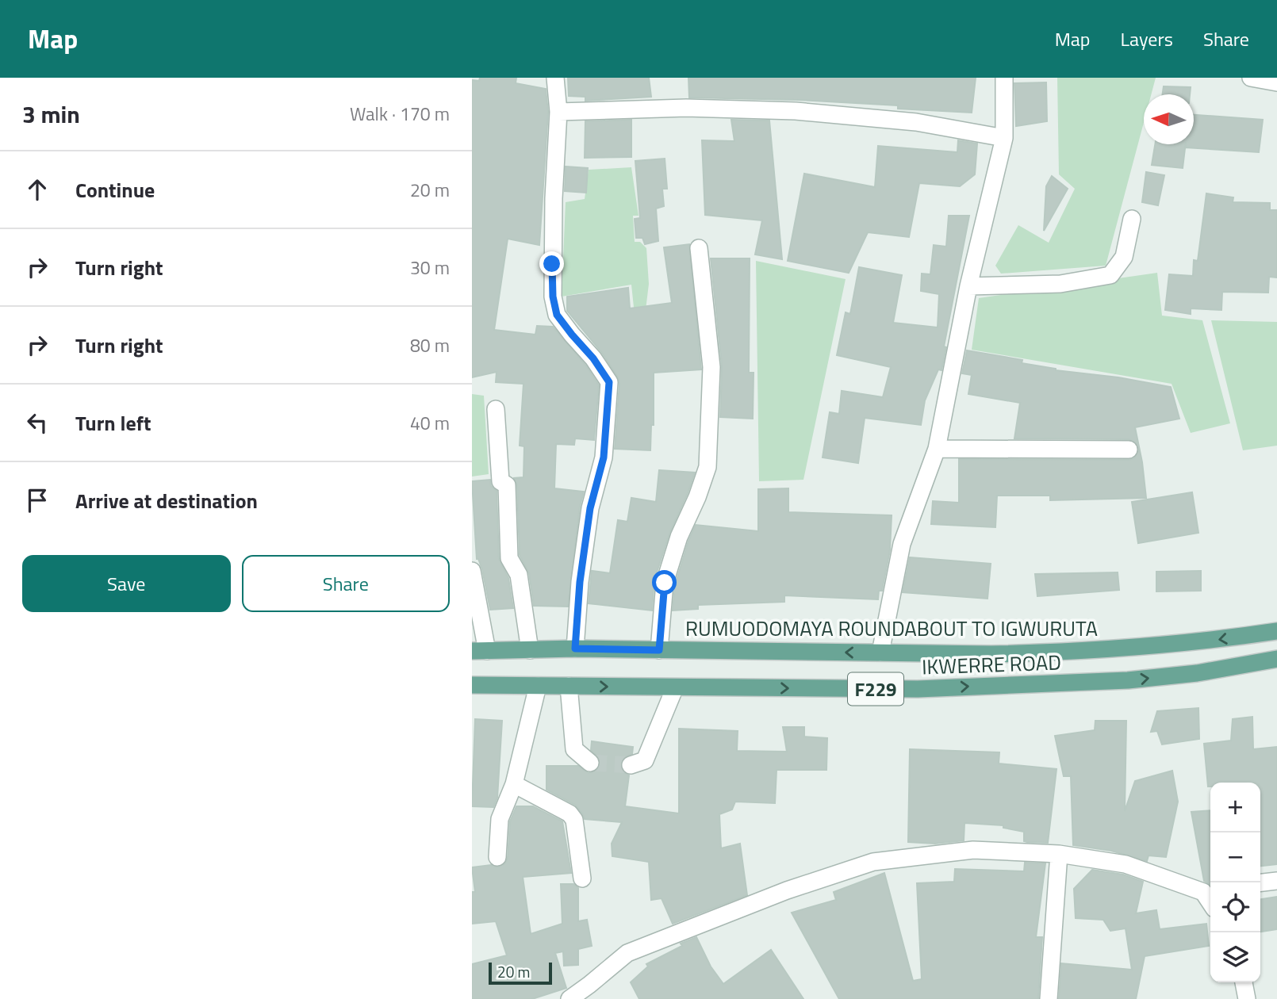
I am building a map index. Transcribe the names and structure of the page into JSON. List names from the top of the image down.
{
  "streets": {
    "main road": ["RUMUODOMAYA ROUNDABOUT TO IGWURUTA", "IKWERRE ROAD", "F229"]
  },
  "one_way": ["RUMUODOMAYA ROUNDABOUT TO IGWURUTA", "IKWERRE ROAD"],
  "scale_bar": "20 m",
  "north": "left",
  "page": {
    "header": "Map",
    "nav": ["Map", "Layers", "Share"],
    "heading": ["3 min", "Walk · 170 m"],
    "list": [
      ["Continue", "20 m"],
      ["Turn right", "30 m"],
      ["Turn right", "80 m"],
      ["Turn left", "40 m"],
      "Arrive at destination"
    ],
    "buttons": ["Save", "Share"],
    "map_buttons": ["+", "−"],
    "scale": "20 m"
  }
}
